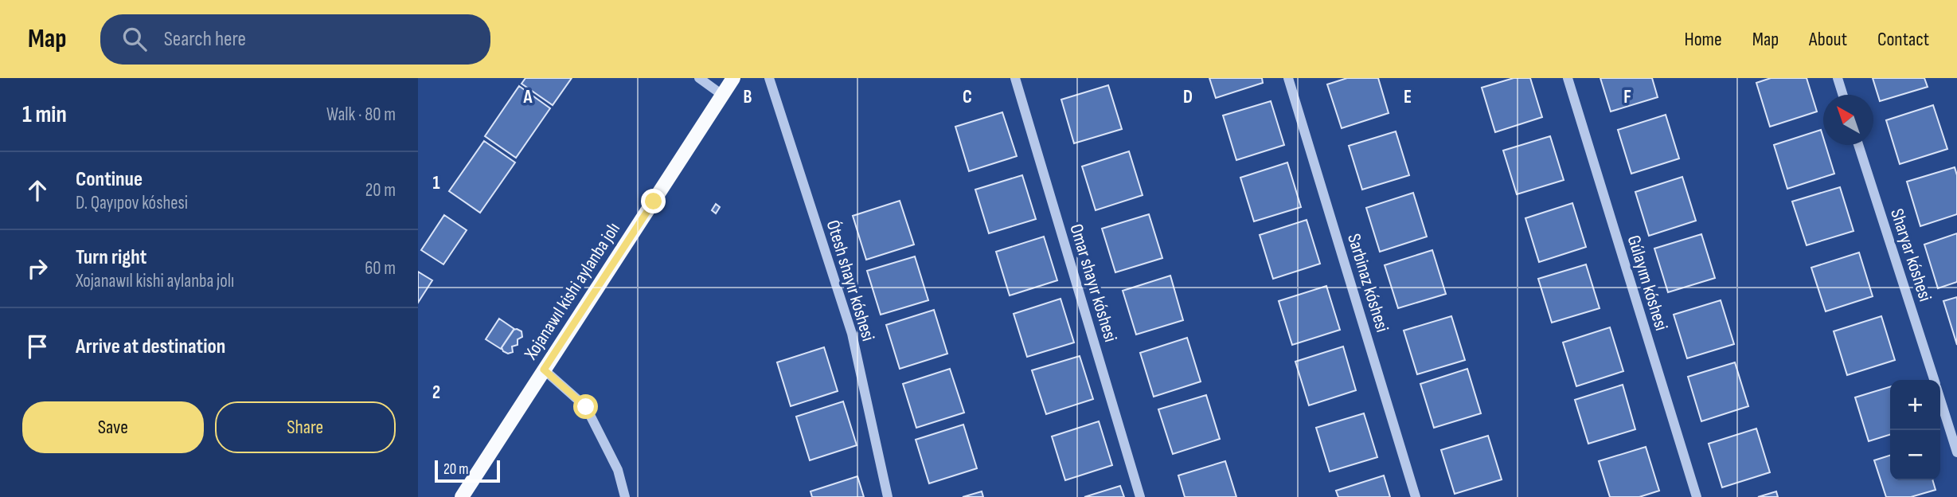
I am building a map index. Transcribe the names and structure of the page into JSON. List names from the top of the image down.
{
  "streets": {
    "main road": ["Xojanawıl kishi aylanba jolı"],
    "street": [
      "Sharyar kóshesi",
      "Ótesh shayır kóshesi",
      "Omar shayır kóshesi",
      "Sarbinaz kóshesi",
      "Gúlayım kóshesi"
    ]
  },
  "scale_bar": "20 m",
  "north": "top left",
  "page": {
    "header": "Map",
    "search": "Search here",
    "nav": [
      "Home",
      "Map",
      "About",
      "Contact"
    ],
    "heading": ["1 min", "Walk · 80 m"],
    "list": [
      ["Continue", "D. Qayıpov kóshesi", "20 m"],
      ["Turn right", "Xojanawıl kishi aylanba jolı", "60 m"],
      "Arrive at destination"
    ],
    "map_buttons": ["+", "−"],
    "buttons": ["Save", "Share"],
    "scale": "20 m"
  },
  "grid": {
    "columns": [
      "A",
      "B",
      "C",
      "D",
      "E",
      "F"
    ],
    "rows": ["1", "2"]
  }
}
